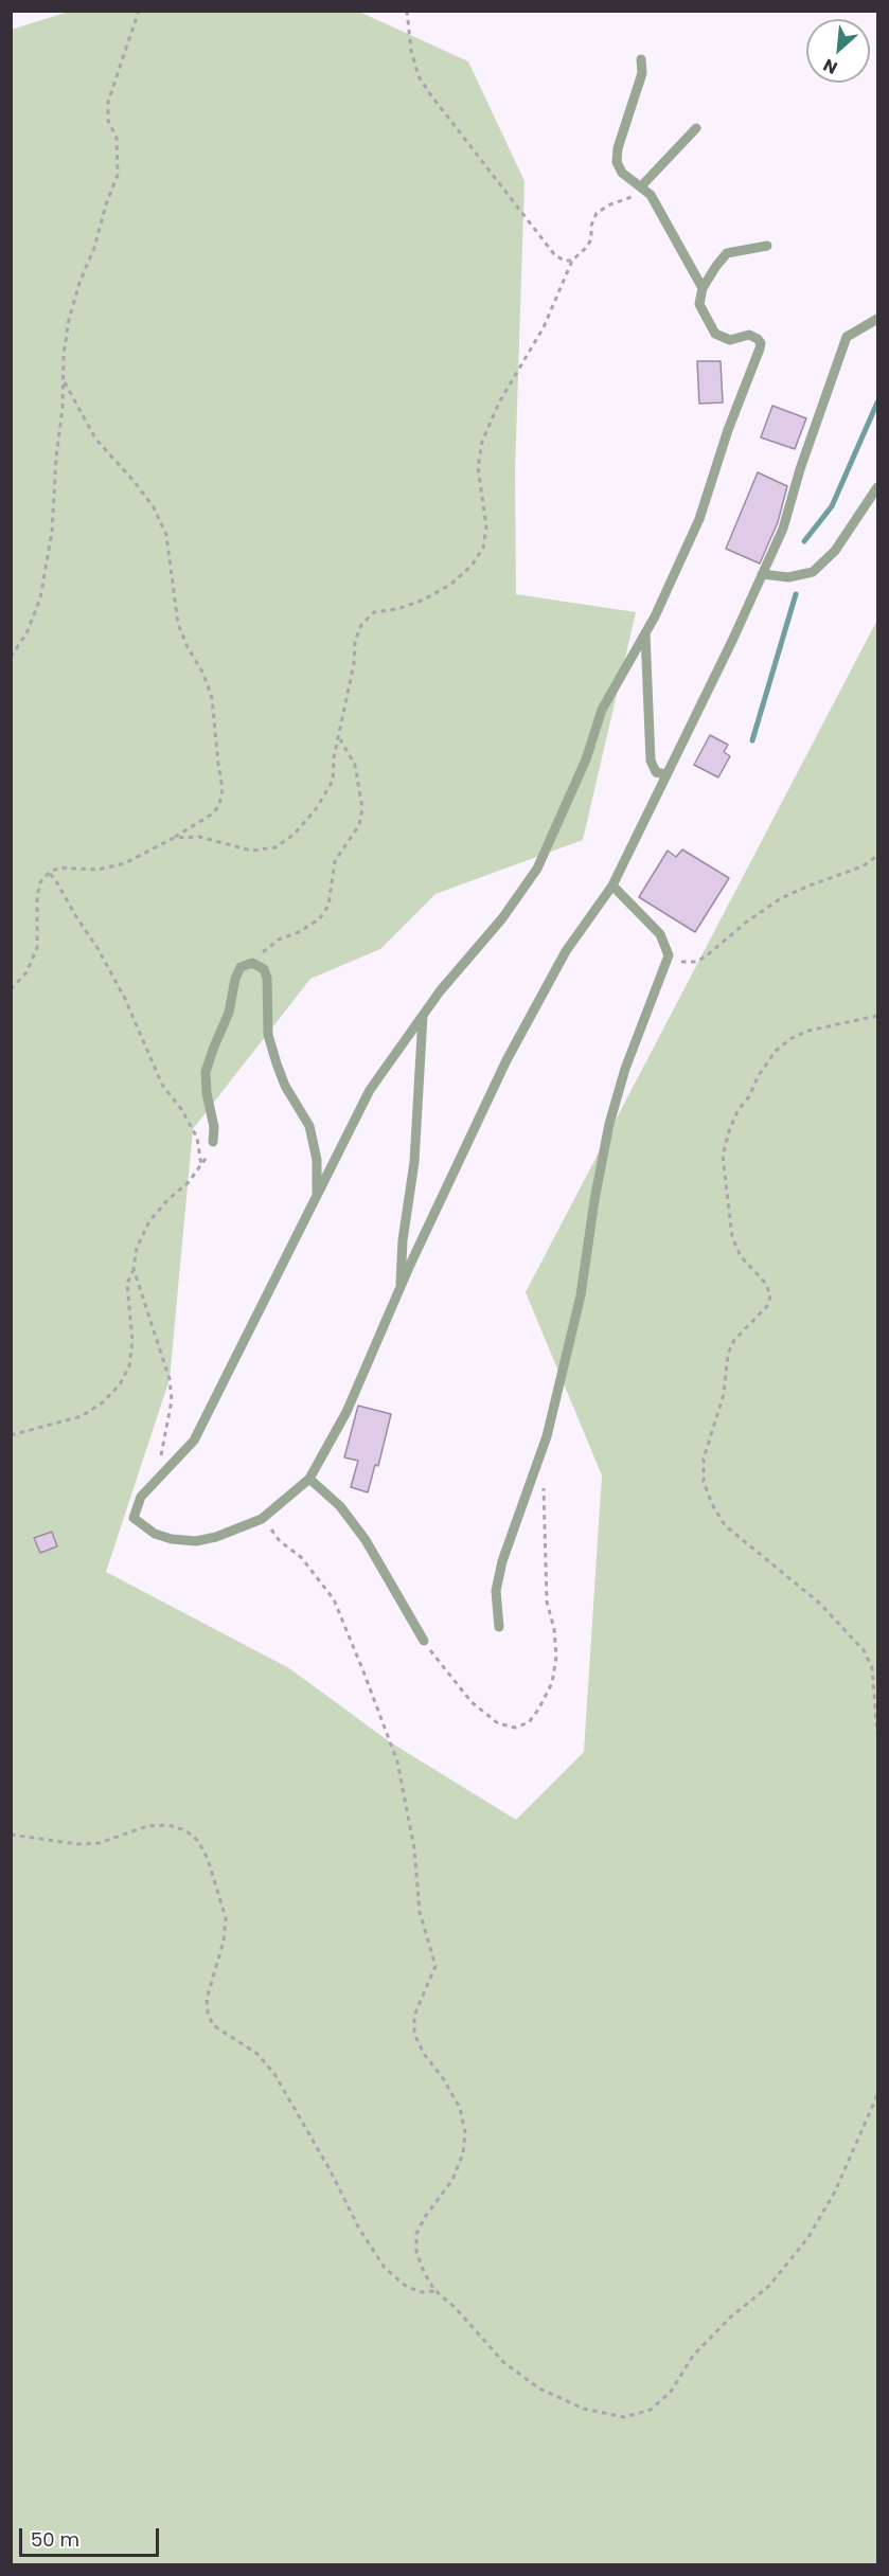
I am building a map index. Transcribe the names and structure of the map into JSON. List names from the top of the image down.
{
  "scale_bar": "50 m",
  "north": "bottom left"
}
